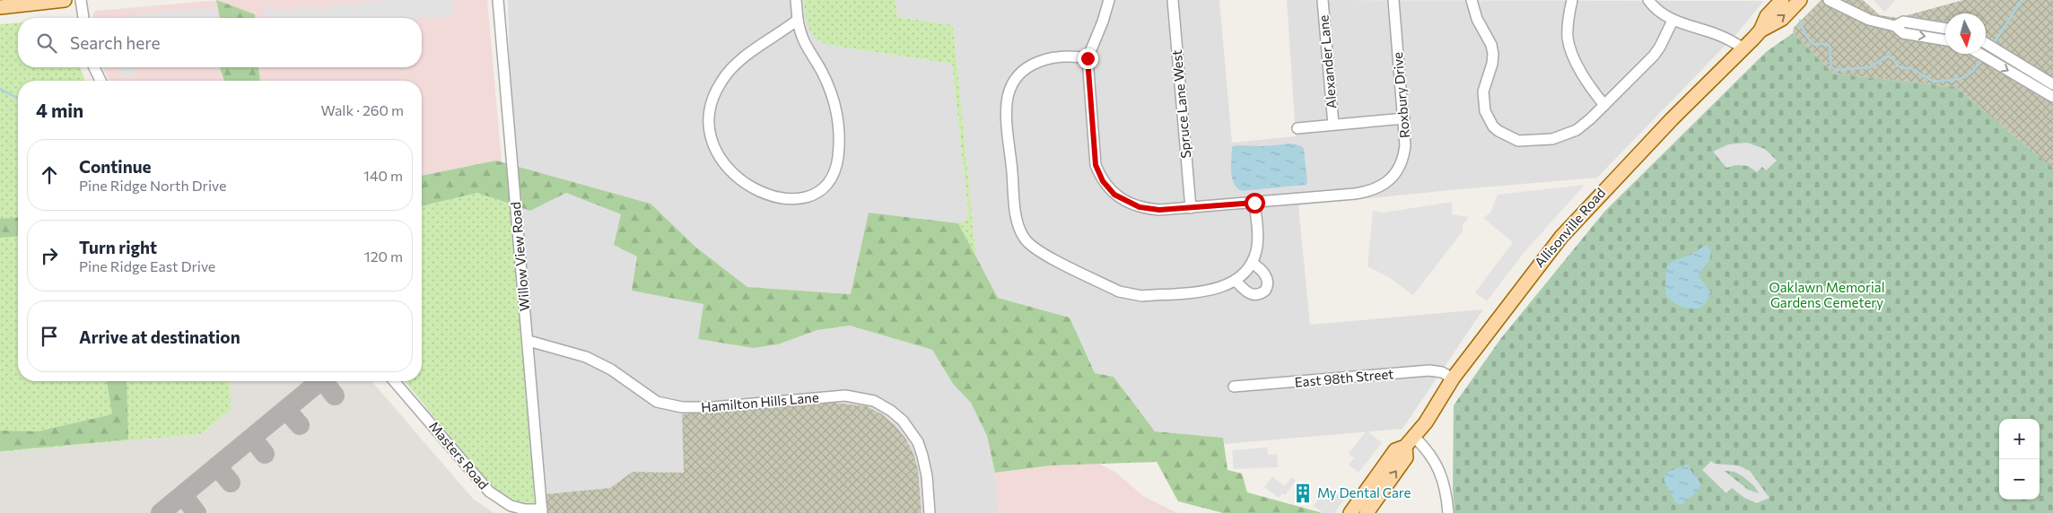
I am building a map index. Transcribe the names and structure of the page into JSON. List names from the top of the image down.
{
  "streets": {
    "main road": ["Allisonville Road"],
    "street": [
      "Alexander Lane",
      "Roxbury Drive",
      "Spruce Lane West",
      "Willow View Road",
      "East 98th Street",
      "Hamilton Hills Lane",
      "Masters Road"
    ]
  },
  "crossings": [
    ["Allisonville Road", "East 98th Street"],
    ["Willow View Road", "Hamilton Hills Lane"],
    ["Willow View Road", "Masters Road"]
  ],
  "parks": ["Oaklawn Memorial Gardens Cemetery"],
  "places": {
    "building": ["My Dental Care"]
  },
  "north": "bottom",
  "page": {
    "search": "Search here",
    "heading": ["4 min", "Walk · 260 m"],
    "list": [
      ["Continue", "Pine Ridge North Drive", "140 m"],
      ["Turn right", "Pine Ridge East Drive", "120 m"],
      "Arrive at destination"
    ],
    "map_buttons": ["+", "−"]
  }
}
